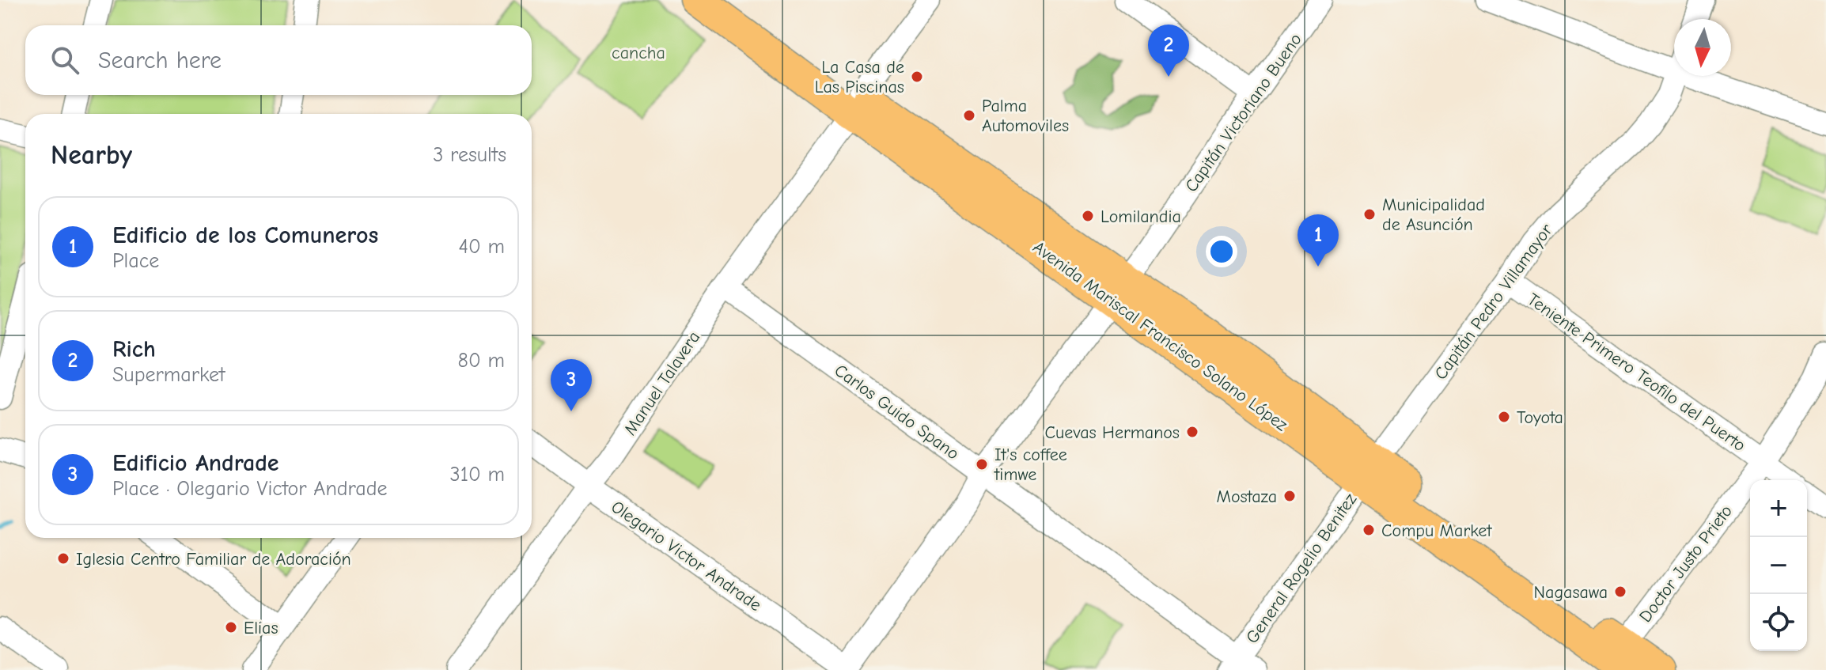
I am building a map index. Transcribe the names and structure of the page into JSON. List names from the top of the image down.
{
  "streets": {
    "highway": ["Avenida Mariscal Francisco Solano López"],
    "street": [
      "Capitán Victoriano Bueno",
      "Capitán Pedro Villamayor",
      "Teniente Primero Teofilo del Puerto",
      "Manuel Talavera",
      "Carlos Guido Spano",
      "Olegario Victor Andrade",
      "Doctor Justo Prieto",
      "General Rogelio Benitez"
    ]
  },
  "crossings": [
    ["Capitán Victoriano Bueno", "Avenida Mariscal Francisco Solano López"],
    ["Capitán Victoriano Bueno", "Carlos Guido Spano"],
    ["Capitán Victoriano Bueno", "Olegario Victor Andrade"],
    ["Capitán Pedro Villamayor", "Avenida Mariscal Francisco Solano López"],
    ["Capitán Pedro Villamayor", "Teniente Primero Teofilo del Puerto"],
    ["Capitán Pedro Villamayor", "General Rogelio Benitez"],
    ["Avenida Mariscal Francisco Solano López", "Manuel Talavera"],
    ["Avenida Mariscal Francisco Solano López", "Doctor Justo Prieto"],
    ["Avenida Mariscal Francisco Solano López", "General Rogelio Benitez"],
    ["Teniente Primero Teofilo del Puerto", "Doctor Justo Prieto"],
    ["Manuel Talavera", "Carlos Guido Spano"],
    ["Manuel Talavera", "Olegario Victor Andrade"],
    ["Carlos Guido Spano", "General Rogelio Benitez"]
  ],
  "parks": ["cancha"],
  "places": [
    "La Casa de Las Piscinas",
    "Palma Automoviles",
    "Municipalidad de Asunción",
    "Lomilandia",
    "Toyota",
    "Cuevas Hermanos",
    "It's coffee timwe",
    "Mostaza",
    "Compu Market",
    "Iglesia Centro Familiar de Adoración",
    "Nagasawa",
    "Elias"
  ],
  "north": "bottom",
  "page": {
    "pins": ["2", "1", "3"],
    "search": "Search here",
    "heading": ["Nearby", "3 results"],
    "list": [
      {
        "mark": "1",
        "name": "Edificio de los Comuneros",
        "note": "Place",
        "value": "40 m"
      },
      {
        "mark": "2",
        "name": "Rich",
        "note": "Supermarket",
        "value": "80 m"
      },
      {
        "mark": "3",
        "name": "Edificio Andrade",
        "note": "Place · Olegario Victor Andrade",
        "value": "310 m"
      }
    ],
    "map_buttons": ["+", "−"]
  }
}
